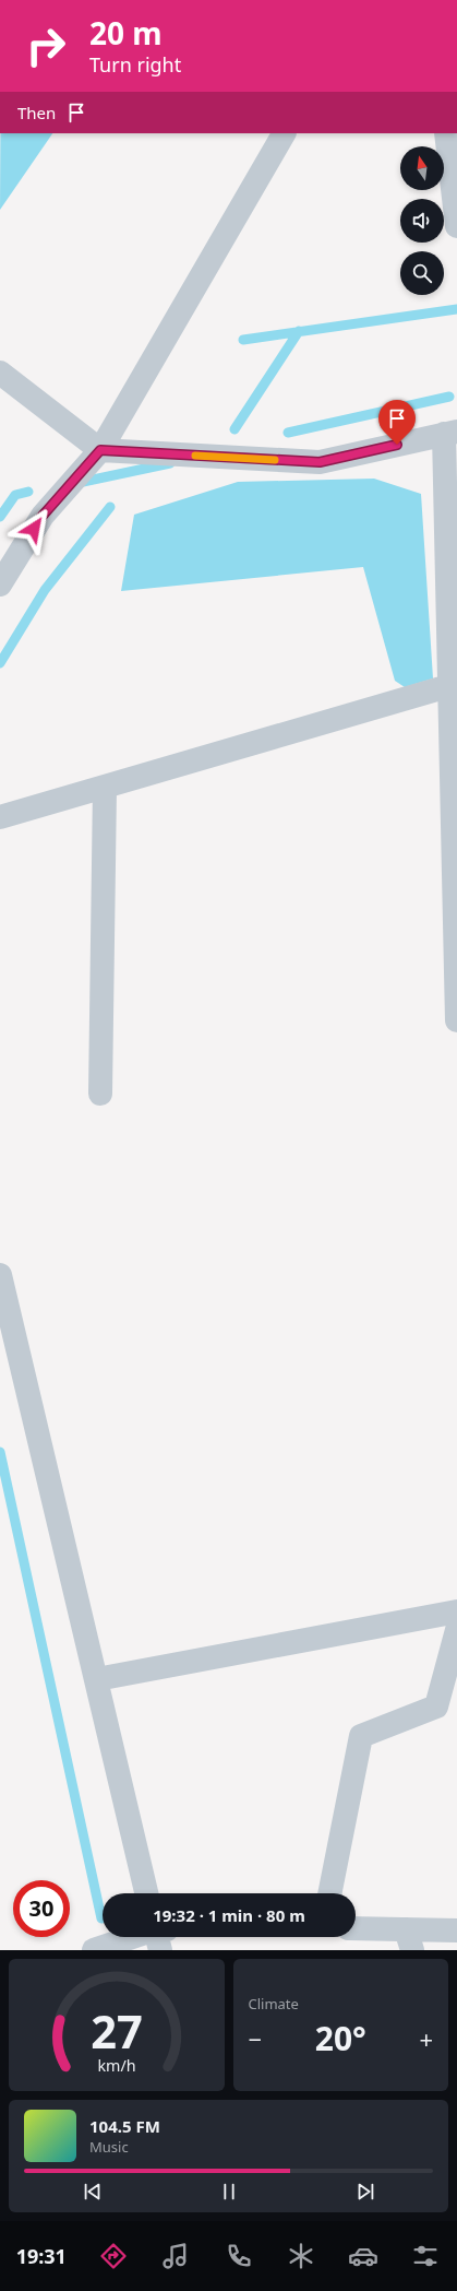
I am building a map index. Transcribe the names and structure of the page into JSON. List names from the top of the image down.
{
  "north": "top",
  "page": {
    "turn": ["20 m", "Turn right"],
    "then": "Then",
    "limit": "30",
    "trip": "19:32 · 1 min · 80 m",
    "tile": "Climate",
    "heat": ["−", "20°", "+"],
    "song": ["104.5 FM", "Music"],
    "tabs": "19:31",
    "gauge": ["27", "km/h"]
  }
}
